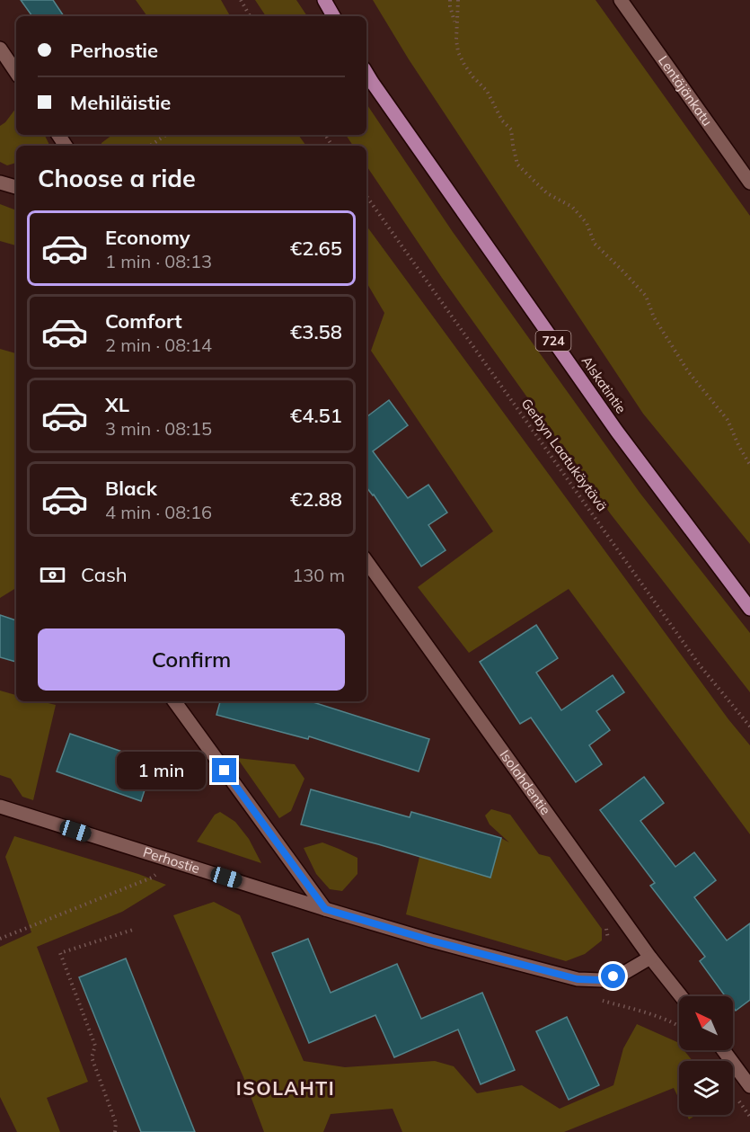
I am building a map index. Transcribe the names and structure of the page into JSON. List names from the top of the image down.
{
  "streets": {
    "main road": ["724", "Alskatintie"],
    "street": ["Lentäjänkatu", "Isolahdentie", "Perhostie"],
    "path": ["Gerbyn Laatukäytävä"]
  },
  "crossings": [
    ["Isolahdentie", "Perhostie"]
  ],
  "districts": ["ISOLAHTI"],
  "north": "top left",
  "page": {
    "banner": ["Perhostie", "Mehiläistie"],
    "heading": "Choose a ride",
    "list": [
      {
        "name": "Economy",
        "note": "1 min · 08:13",
        "value": "€2.65"
      },
      {
        "name": "Comfort",
        "note": "2 min · 08:14",
        "value": "€3.58"
      },
      {
        "name": "XL",
        "note": "3 min · 08:15",
        "value": "€4.51"
      },
      {
        "name": "Black",
        "note": "4 min · 08:16",
        "value": "€2.88"
      }
    ],
    "pay": ["Cash", "130 m"],
    "buttons": "Confirm",
    "bubble": "1 min"
  }
}
